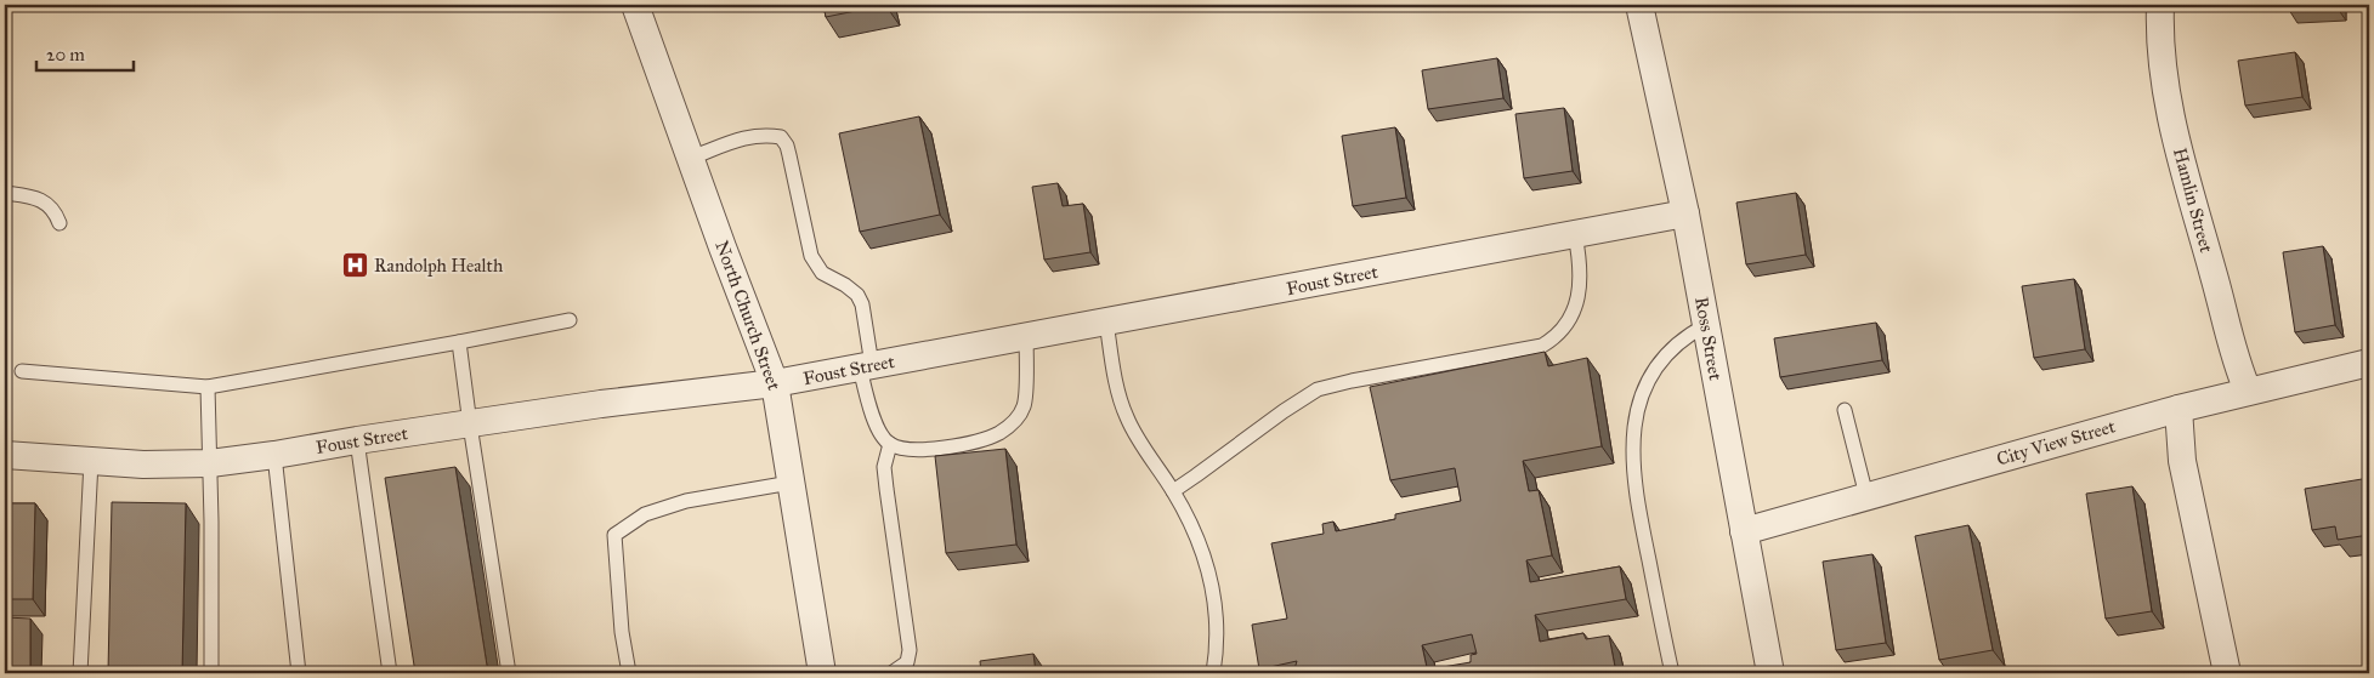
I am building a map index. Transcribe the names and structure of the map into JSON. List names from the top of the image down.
{
  "streets": {
    "street": [
      "Hamlin Street",
      "Foust Street",
      "North Church Street",
      "Ross Street",
      "City View Street"
    ]
  },
  "crossings": [
    ["Hamlin Street", "City View Street"],
    ["Foust Street", "North Church Street"],
    ["Foust Street", "Ross Street"],
    ["Ross Street", "City View Street"]
  ],
  "places": {
    "hospital": ["Randolph Health"]
  },
  "scale_bar": "20 m"
}
